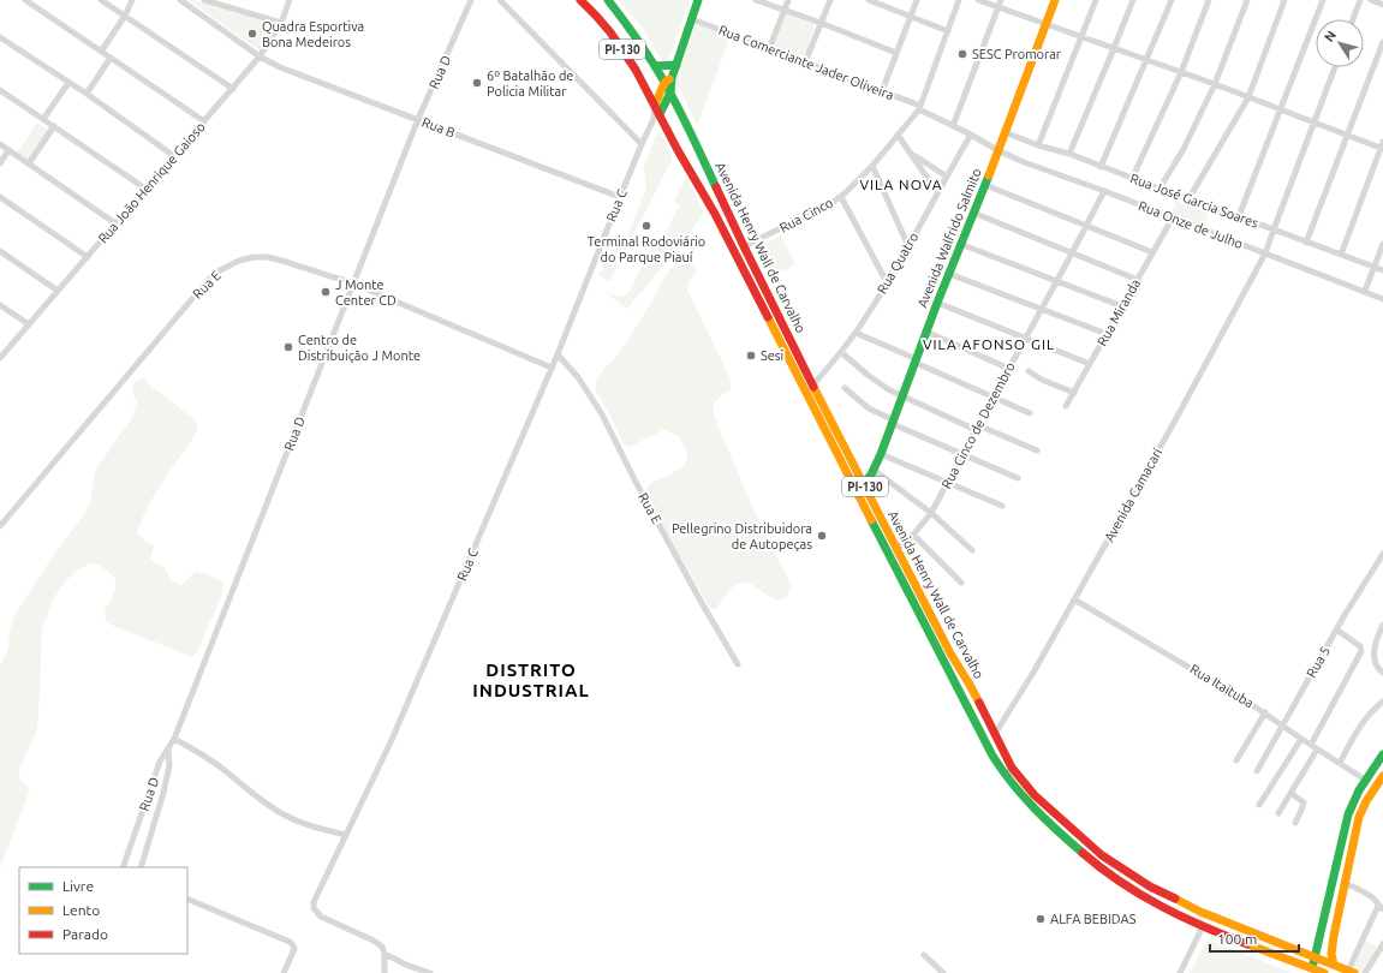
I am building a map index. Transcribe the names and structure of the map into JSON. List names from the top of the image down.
{
  "streets": {
    "main road": ["PI-130", "Avenida Walfrido Salmito", "Avenida Henry Wall de Carvalho"],
    "street": [
      "Rua Comerciante Jader Oliveira",
      "Rua D",
      "Rua B",
      "Rua João Henrique Gaioso",
      "Rua José Garcia Soares",
      "Rua C",
      "Rua Cinco",
      "Rua Onze de Julho",
      "Rua Quatro",
      "Rua E",
      "Rua Miranda",
      "Rua Cinco de Dezembro",
      "Avenida Camacari",
      "Rua 5",
      "Rua Itaituba"
    ]
  },
  "crossings": [
    ["Rua Comerciante Jader Oliveira", "Rua Cinco"],
    ["Rua Comerciante Jader Oliveira", "Rua Onze de Julho"],
    ["Rua Comerciante Jader Oliveira", "Avenida Walfrido Salmito"],
    ["Rua Comerciante Jader Oliveira", "Rua Quatro"],
    ["Rua D", "Rua B"],
    ["Rua D", "Rua E"],
    ["Rua B", "Rua João Henrique Gaioso"],
    ["Rua B", "Rua C"],
    ["Rua José Garcia Soares", "Avenida Walfrido Salmito"],
    ["Rua José Garcia Soares", "Avenida Camacari"],
    ["Rua C", "Avenida Henry Wall de Carvalho"],
    ["Rua C", "Rua E"],
    ["Rua Cinco", "Avenida Henry Wall de Carvalho"],
    ["Rua Onze de Julho", "Avenida Walfrido Salmito"],
    ["Rua Onze de Julho", "Rua Miranda"],
    ["Rua Onze de Julho", "Rua Cinco de Dezembro"],
    ["Rua Onze de Julho", "Avenida Camacari"],
    ["Avenida Walfrido Salmito", "Avenida Henry Wall de Carvalho"],
    ["Avenida Henry Wall de Carvalho", "Rua Quatro"],
    ["Avenida Henry Wall de Carvalho", "Rua Cinco de Dezembro"],
    ["Avenida Henry Wall de Carvalho", "Avenida Camacari"],
    ["Avenida Camacari", "Rua Itaituba"],
    ["Rua 5", "Rua Itaituba"]
  ],
  "districts": ["VILA NOVA", "VILA AFONSO GIL", "DISTRITO INDUSTRIAL"],
  "places": [
    "Quadra Esportiva Bona Medeiros",
    "SESC Promorar",
    "6º Batalhão de Policia Militar",
    "Terminal Rodoviário do Parque Piauí",
    "J Monte Center CD",
    "Centro de Distribuição J Monte",
    "Sesi",
    "Pellegrino Distribuidora de Autopeças",
    "ALFA BEBIDAS"
  ],
  "legend": ["Livre", "Lento", "Parado"],
  "scale_bar": "100 m",
  "north": "top left"
}
